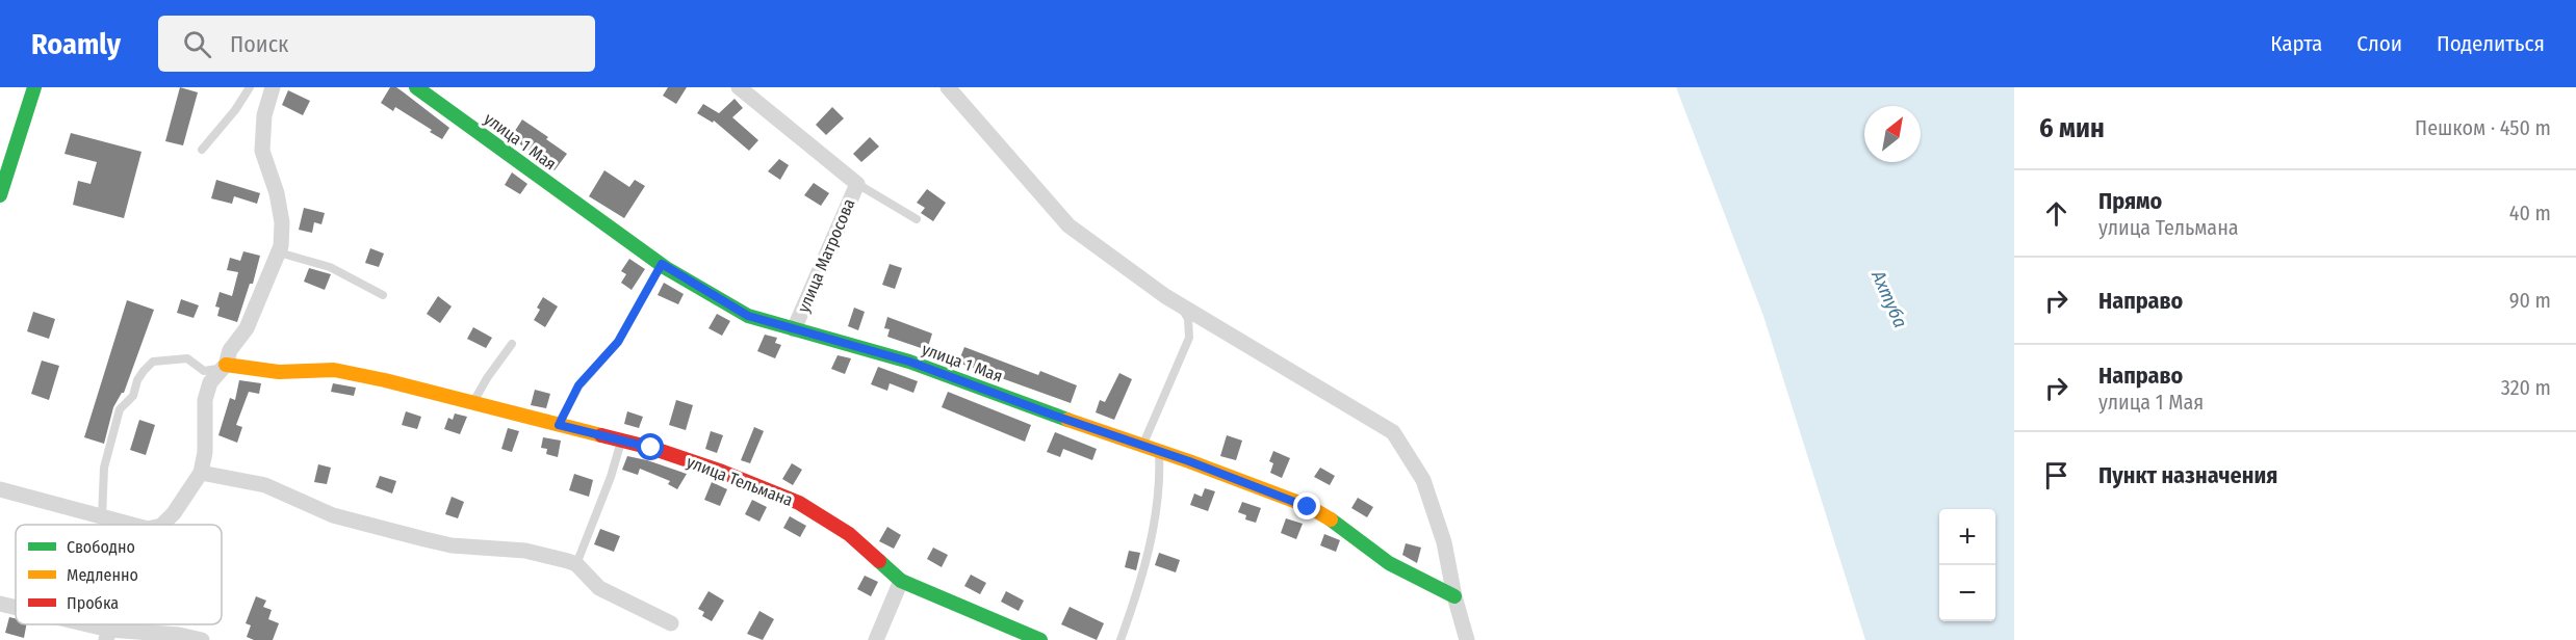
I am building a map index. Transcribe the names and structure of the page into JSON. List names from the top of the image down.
{
  "streets": {
    "street": ["улица 1 Мая", "улица Матросова", "улица Тельмана"]
  },
  "crossings": [
    ["улица 1 Мая", "улица Матросова"]
  ],
  "water": ["Ахтуба"],
  "legend": ["Свободно", "Медленно", "Пробка"],
  "north": "top right",
  "page": {
    "header": "Roamly",
    "search": "Поиск",
    "nav": ["Карта", "Слои", "Поделиться"],
    "heading": ["6 мин", "Пешком · 450 m"],
    "list": [
      ["Прямо", "улица Тельмана", "40 m"],
      ["Направо", "90 m"],
      ["Направо", "улица 1 Мая", "320 m"],
      "Пункт назначения"
    ],
    "map_buttons": ["+", "−"]
  }
}
